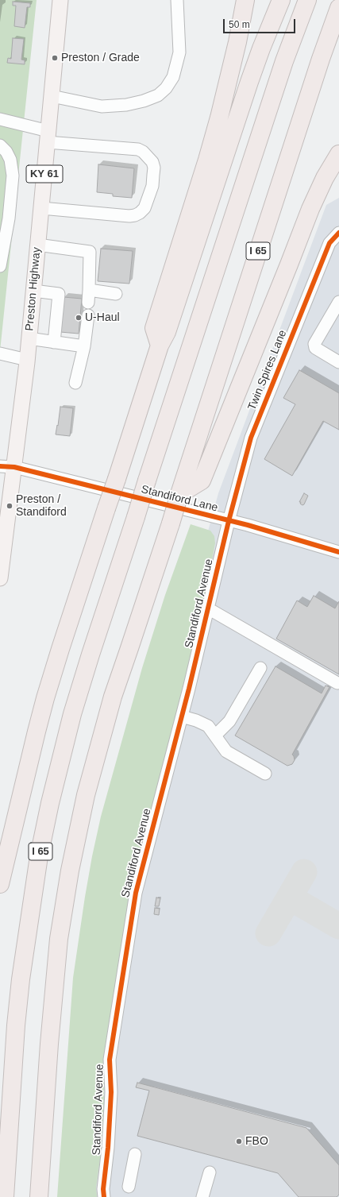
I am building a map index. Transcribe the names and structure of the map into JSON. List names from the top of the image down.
{
  "streets": {
    "highway": ["I 65"],
    "main road": ["KY 61", "Preston Highway"],
    "street": ["Twin Spires Lane", "Standiford Lane", "Standiford Avenue"]
  },
  "crossings": [
    ["Preston Highway", "Standiford Lane"],
    ["Twin Spires Lane", "Standiford Lane"],
    ["Twin Spires Lane", "Standiford Avenue"],
    ["Standiford Lane", "Standiford Avenue"]
  ],
  "places": [
    "Preston / Grade",
    "U-Haul",
    "Preston / Standiford",
    "FBO"
  ],
  "scale_bar": "50 m"
}
